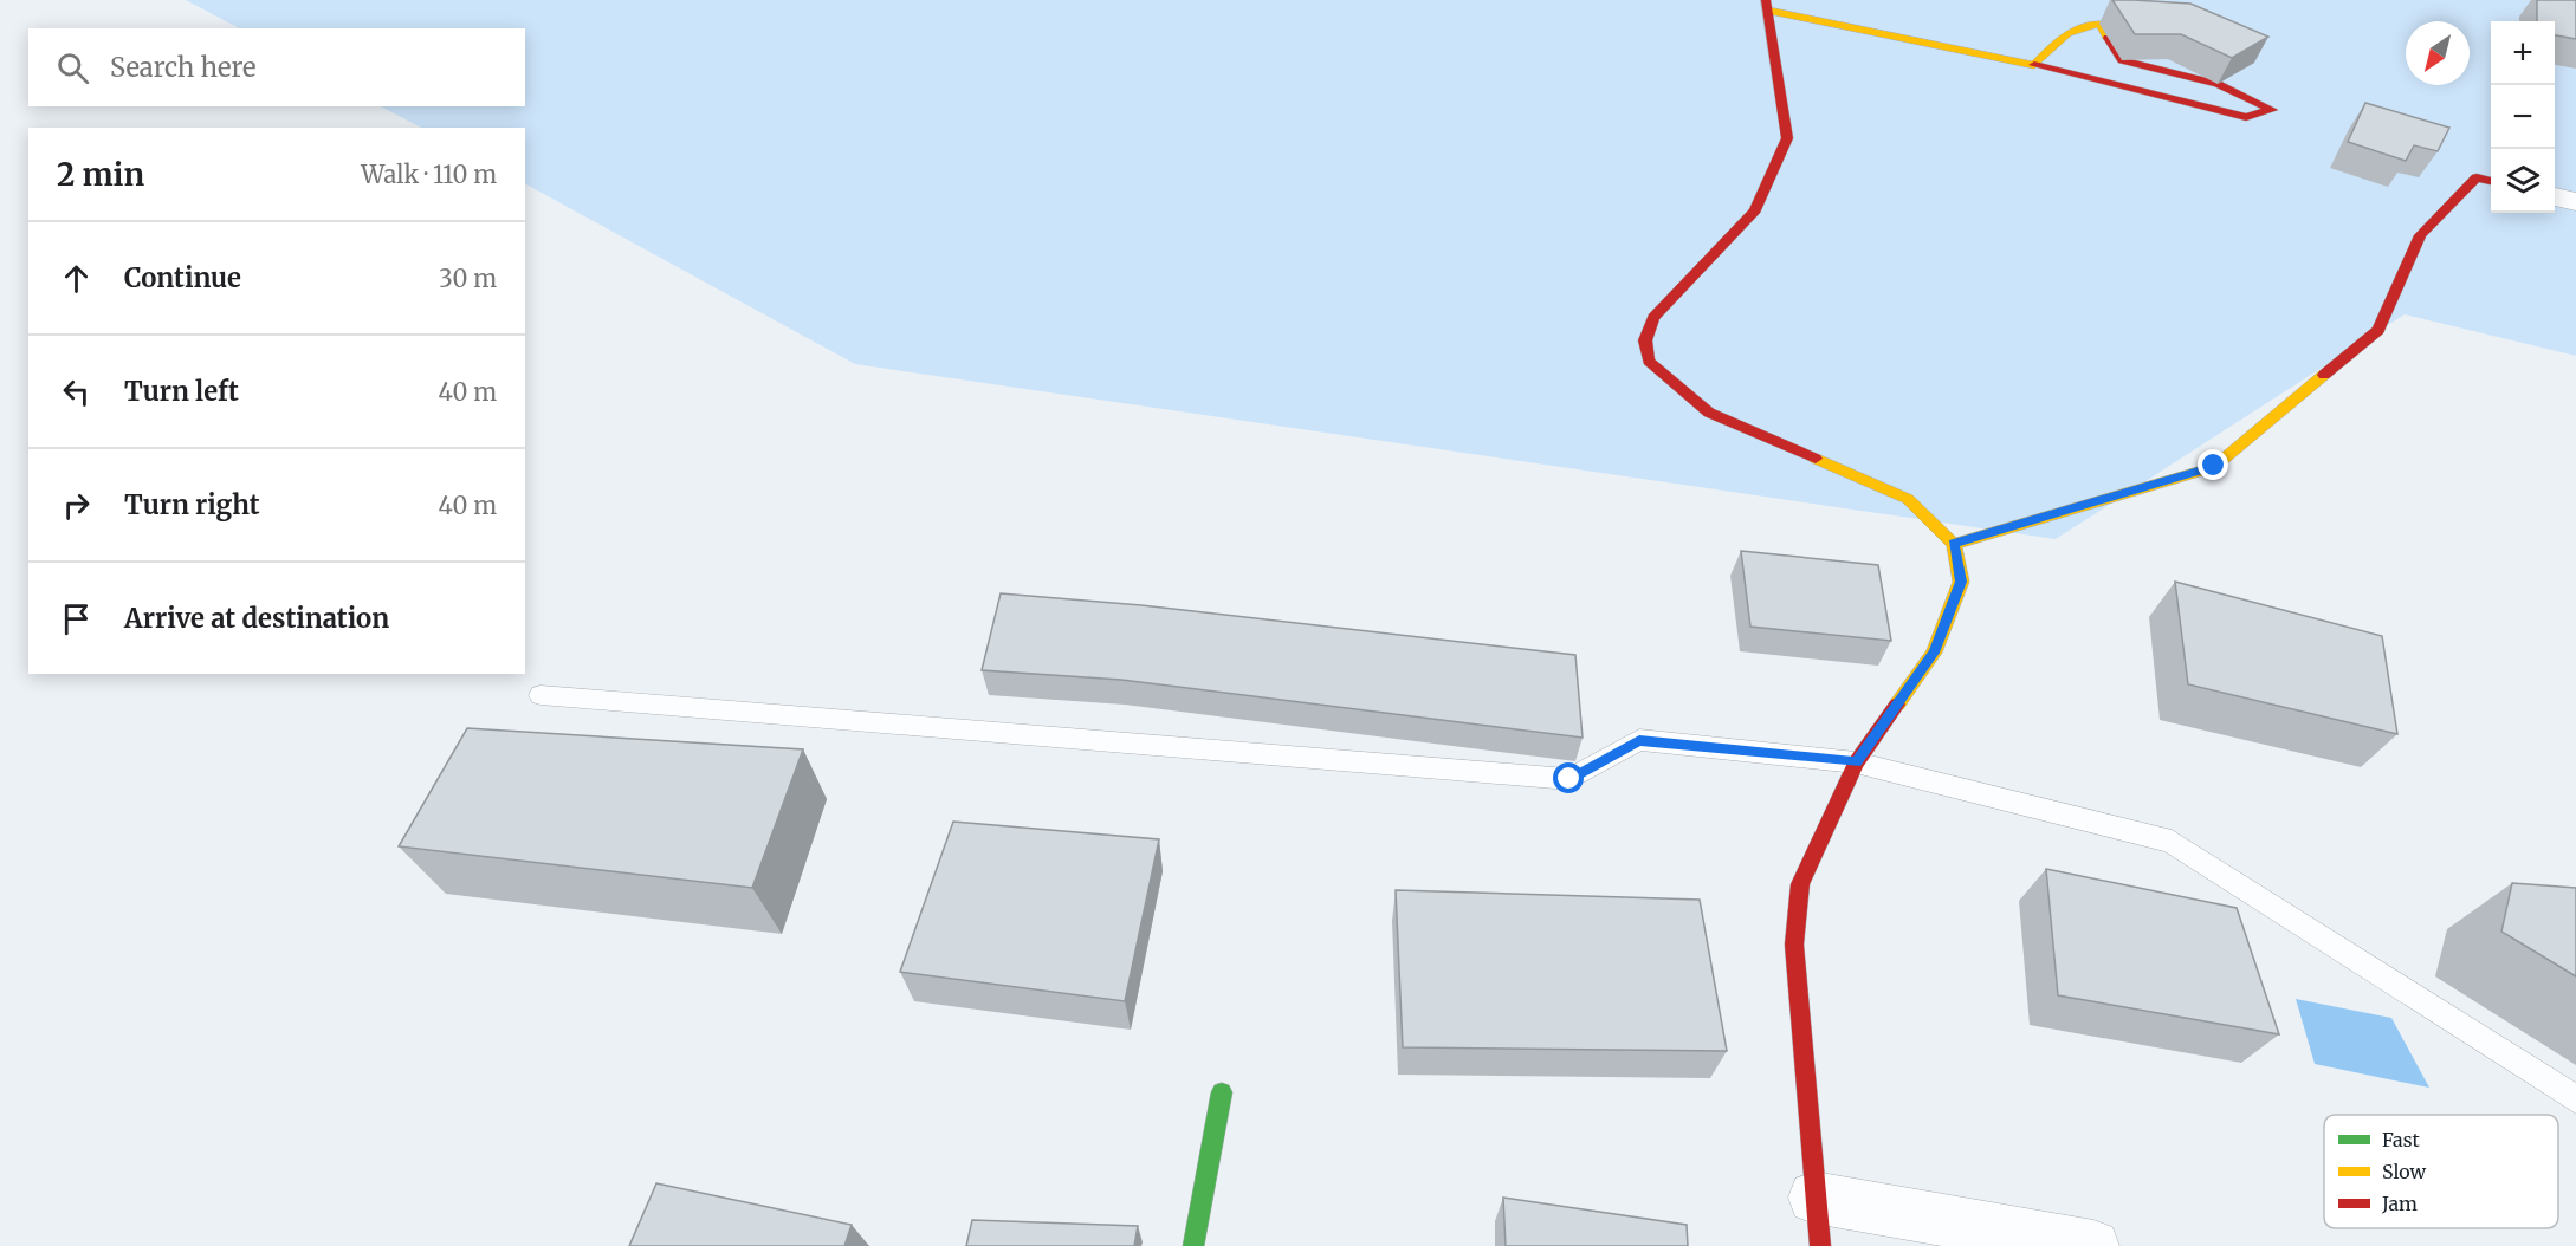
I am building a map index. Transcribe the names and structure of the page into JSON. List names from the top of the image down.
{
  "legend": ["Fast", "Slow", "Jam"],
  "north": "bottom left",
  "page": {
    "map_buttons": ["+", "−"],
    "search": "Search here",
    "heading": ["2 min", "Walk · 110 m"],
    "list": [
      ["Continue", "30 m"],
      ["Turn left", "40 m"],
      ["Turn right", "40 m"],
      "Arrive at destination"
    ]
  }
}
